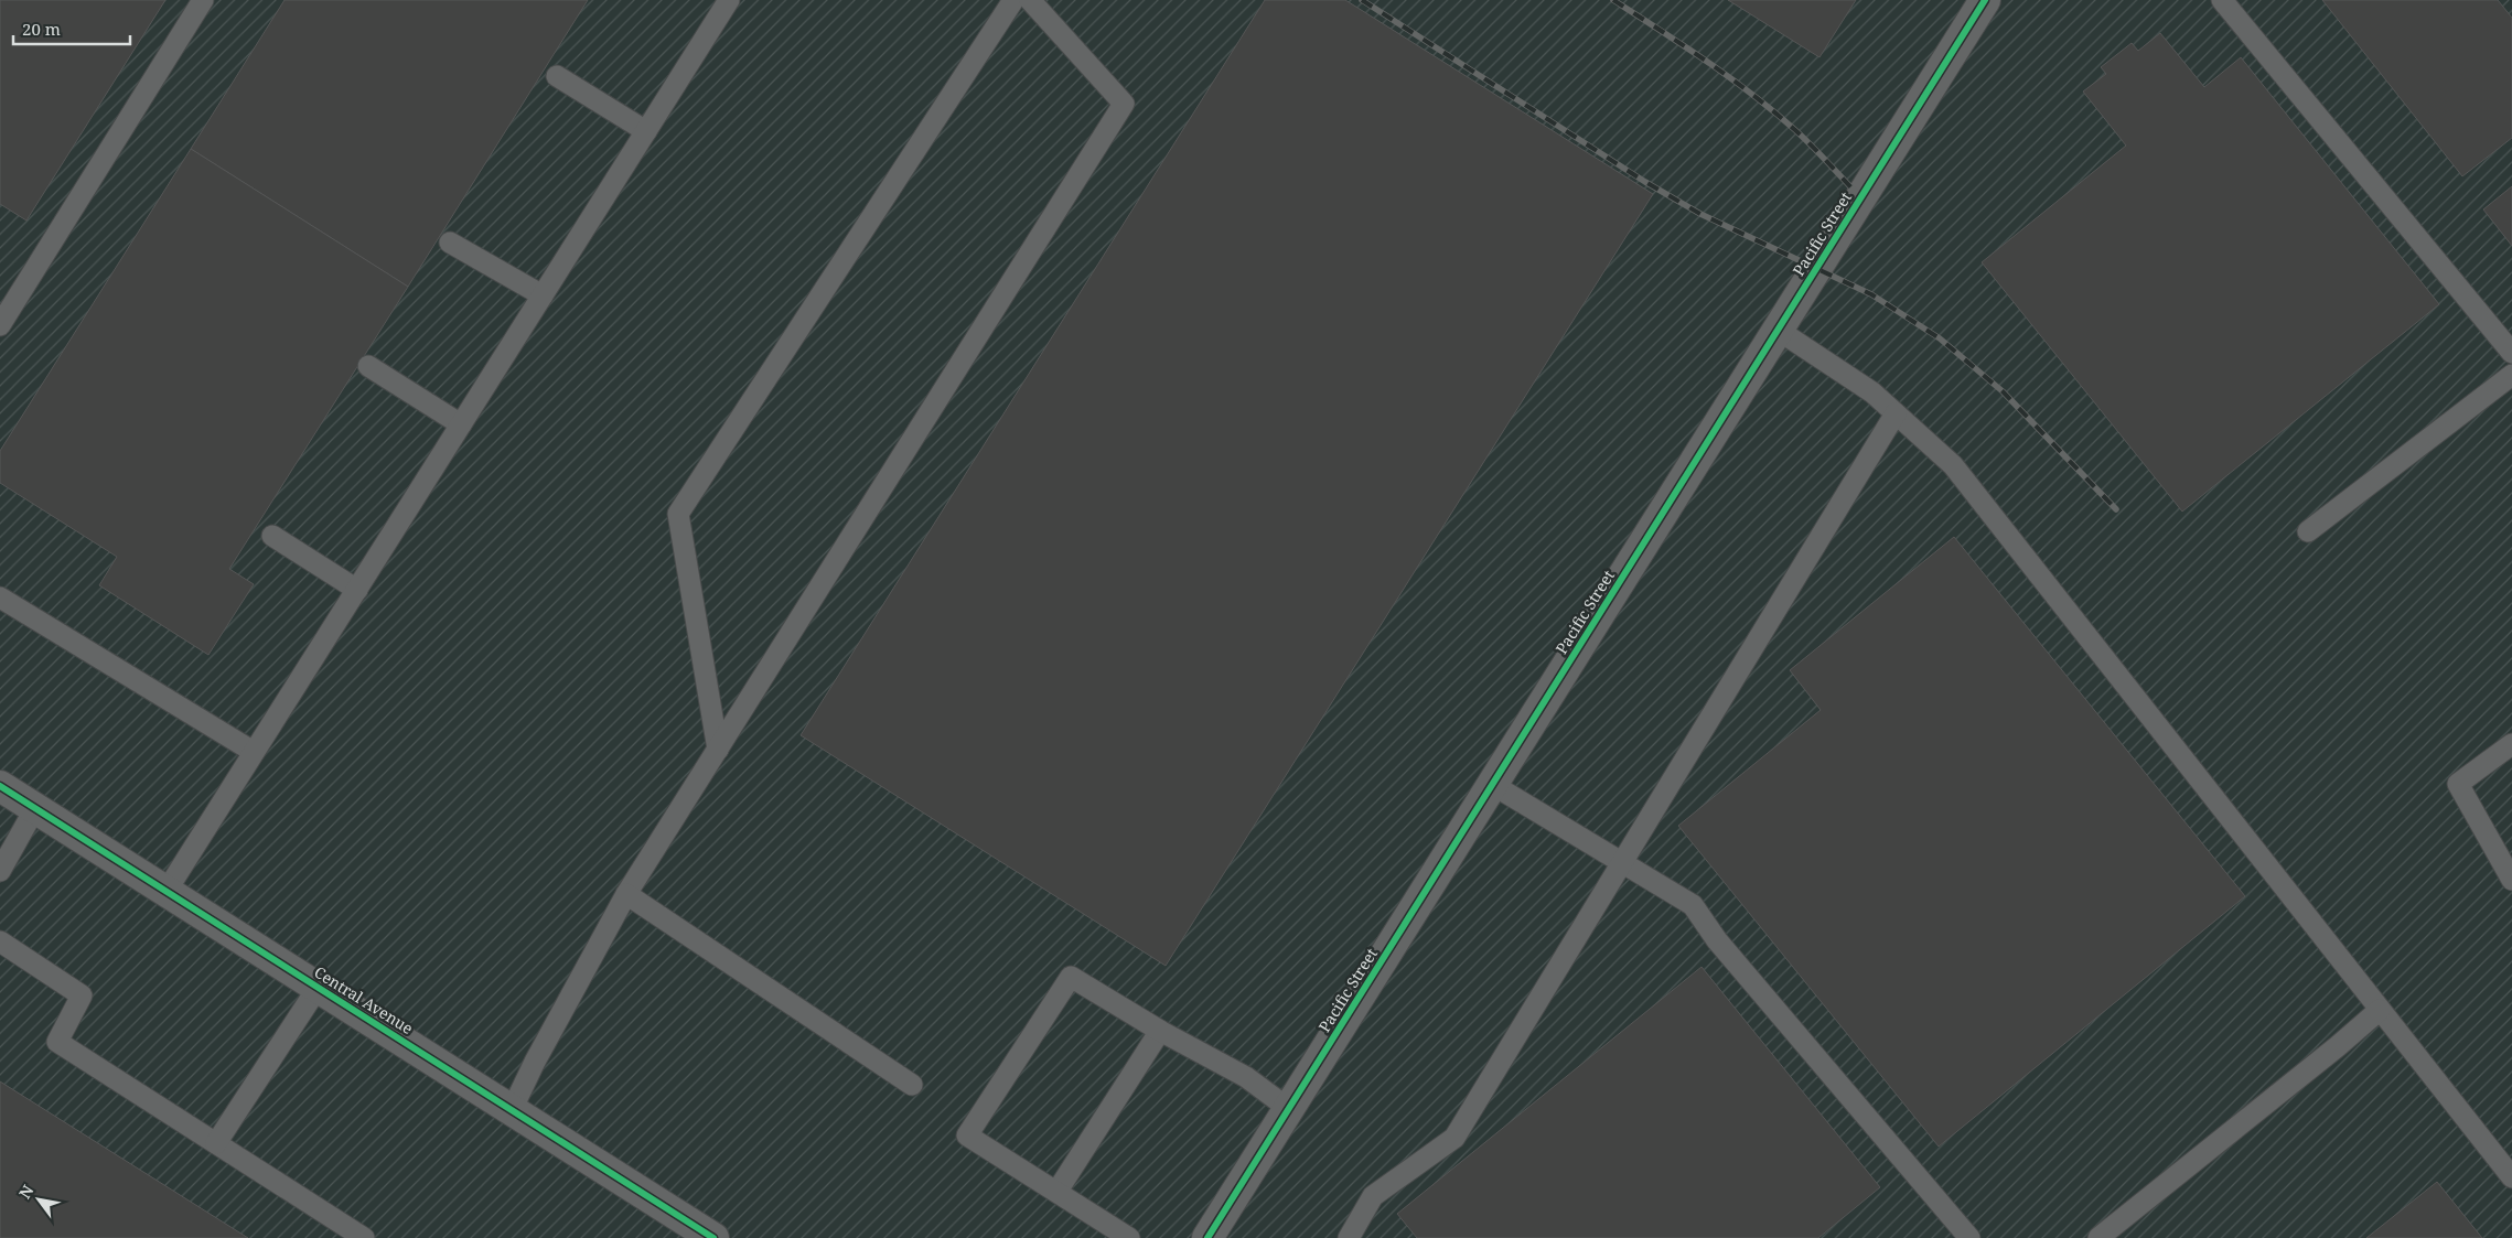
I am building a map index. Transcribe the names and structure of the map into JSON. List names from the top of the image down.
{
  "streets": {
    "street": ["Pacific Street", "Central Avenue"]
  },
  "scale_bar": "20 m",
  "north": "top left"
}
